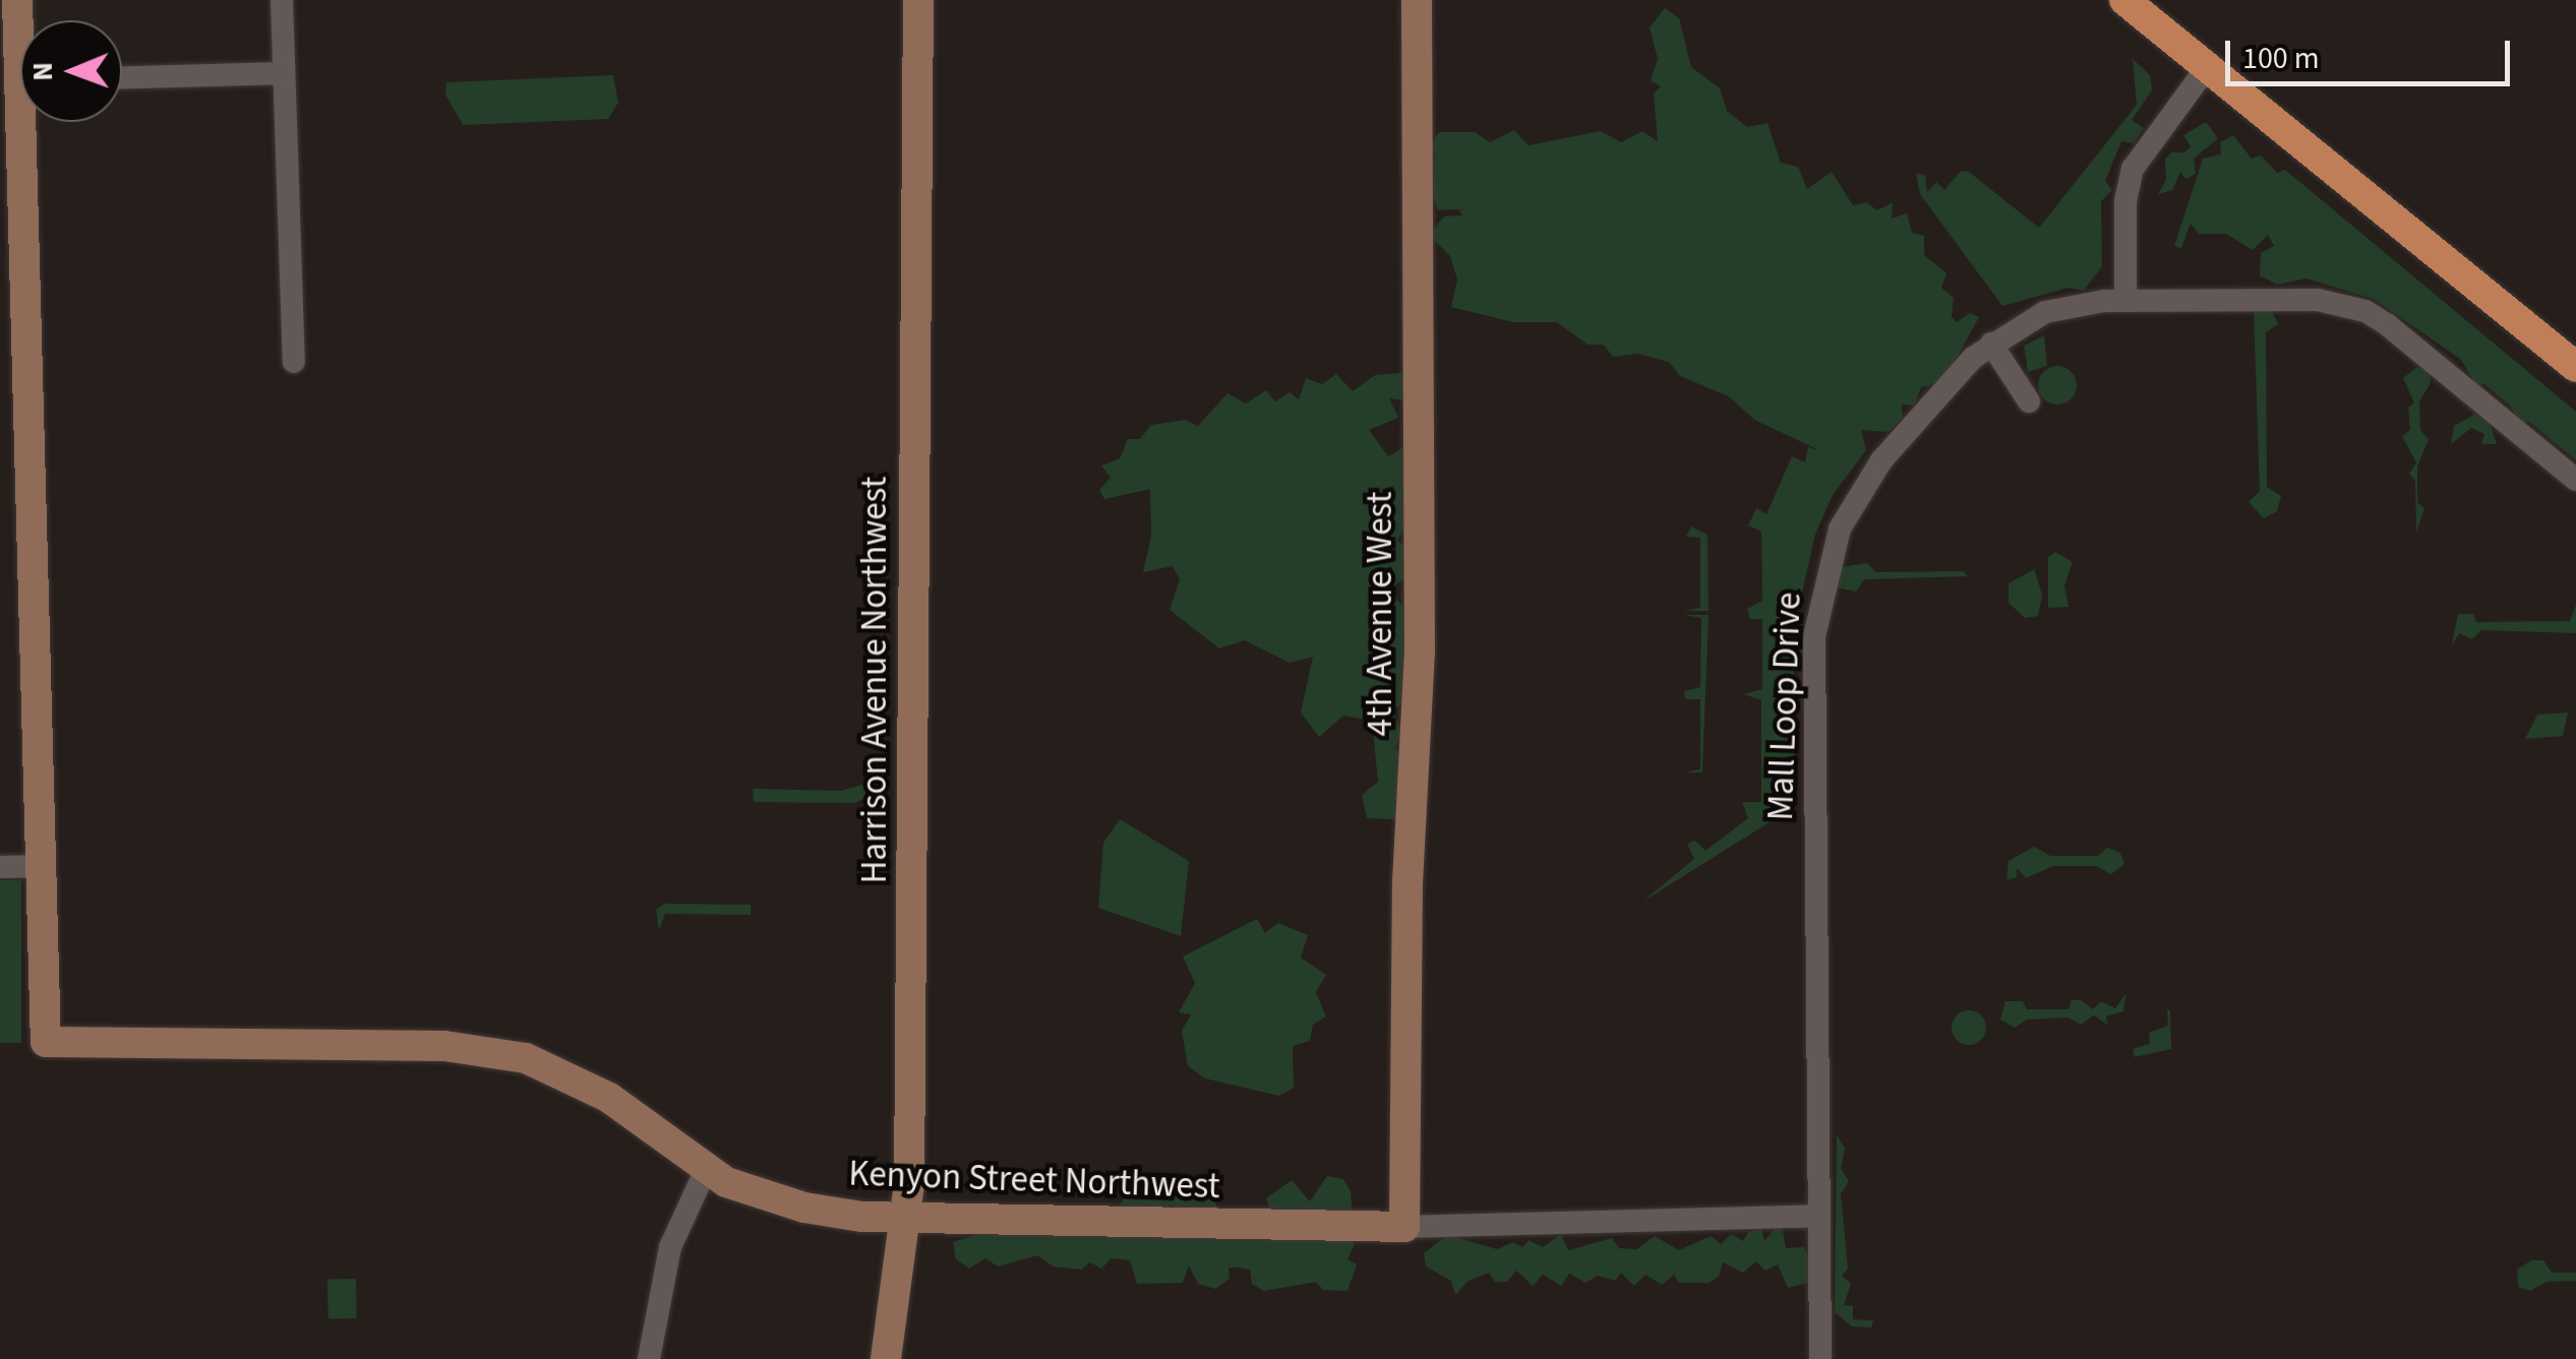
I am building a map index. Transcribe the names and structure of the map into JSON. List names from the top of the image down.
{
  "streets": {
    "street": [
      "4th Avenue West",
      "Harrison Avenue Northwest",
      "Mall Loop Drive",
      "Kenyon Street Northwest"
    ]
  },
  "crossings": [
    ["4th Avenue West", "Kenyon Street Northwest"],
    ["Harrison Avenue Northwest", "Kenyon Street Northwest"],
    ["Mall Loop Drive", "Kenyon Street Northwest"]
  ],
  "scale_bar": "100 m",
  "north": "left"
}
